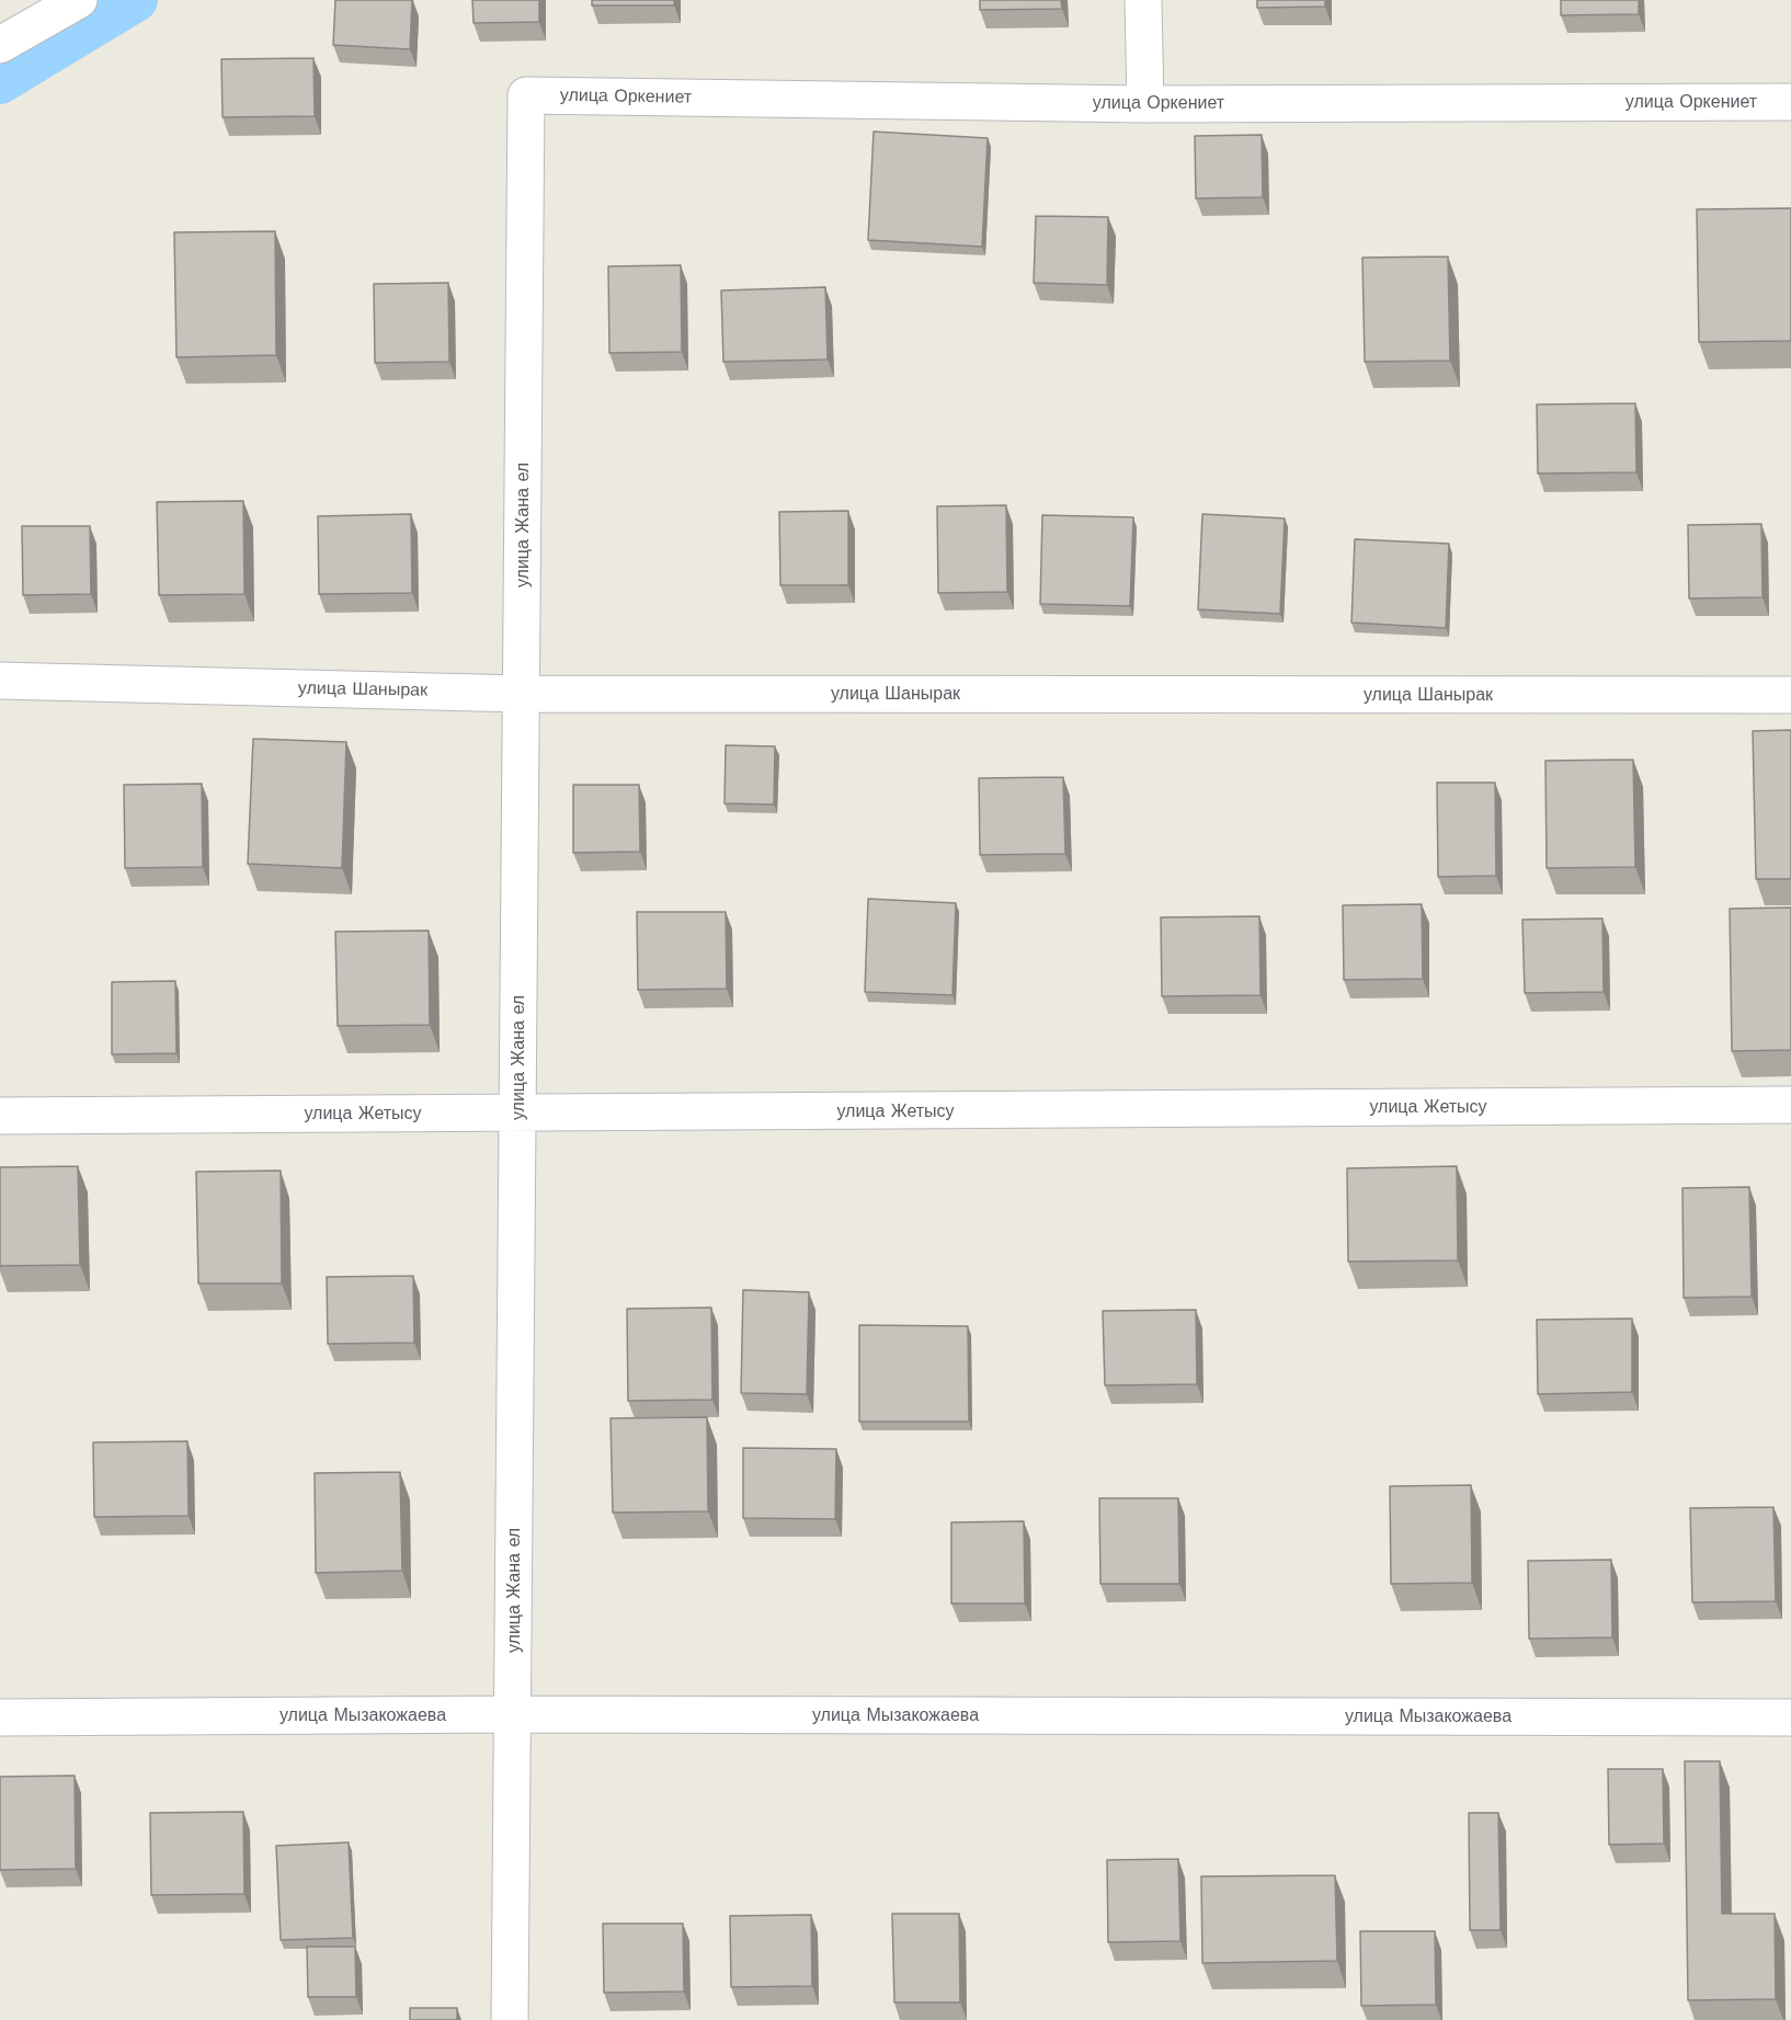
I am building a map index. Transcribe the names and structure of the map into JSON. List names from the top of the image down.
{
  "streets": {
    "street": [
      "улица Оркениет",
      "улица Жана ел",
      "улица Шанырак",
      "улица Жетысу",
      "улица Мызакожаева"
    ]
  },
  "crossings": [
    ["улица Оркениет", "улица Жана ел"],
    ["улица Жана ел", "улица Шанырак"],
    ["улица Жана ел", "улица Жетысу"],
    ["улица Жана ел", "улица Мызакожаева"]
  ]
}
